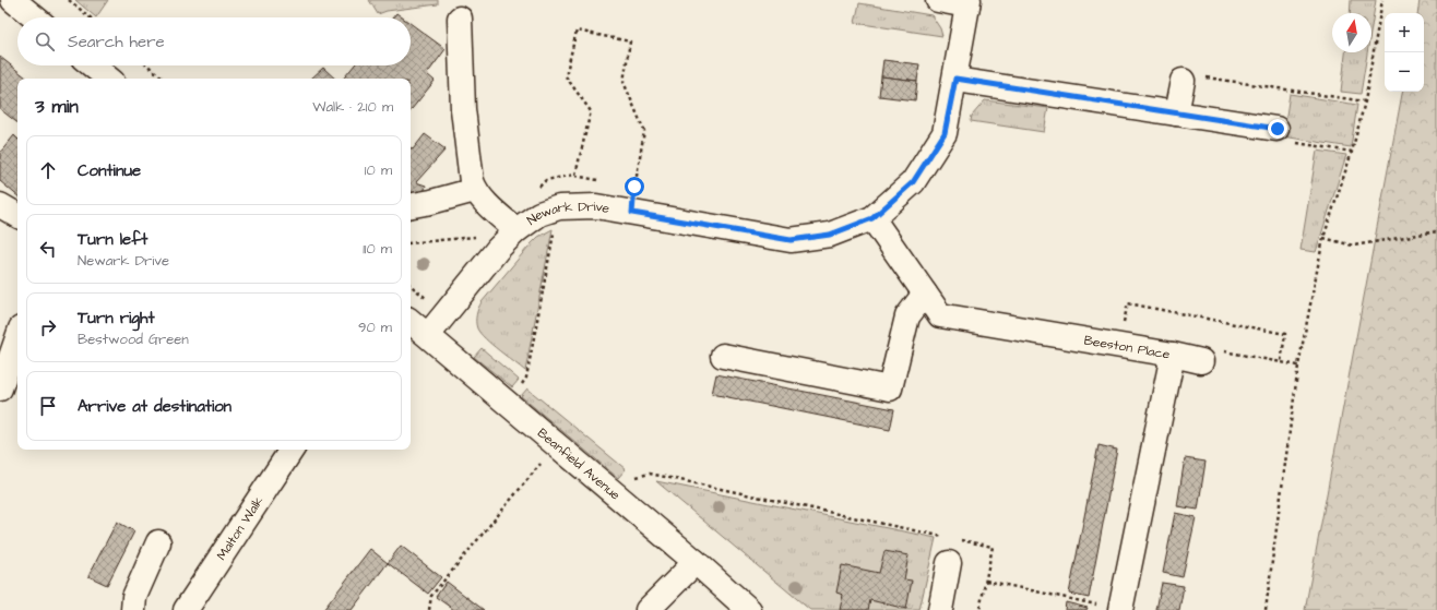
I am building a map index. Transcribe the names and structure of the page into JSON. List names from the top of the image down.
{
  "streets": {
    "street": [
      "Newark Drive",
      "Beeston Place",
      "Beanfield Avenue",
      "Malton Walk"
    ]
  },
  "crossings": [
    ["Newark Drive", "Beeston Place"],
    ["Newark Drive", "Beanfield Avenue"]
  ],
  "north": "top",
  "page": {
    "map_buttons": ["+", "−"],
    "search": "Search here",
    "heading": ["3 min", "Walk · 210 m"],
    "list": [
      ["Continue", "10 m"],
      ["Turn left", "Newark Drive", "110 m"],
      ["Turn right", "Bestwood Green", "90 m"],
      "Arrive at destination"
    ]
  }
}
